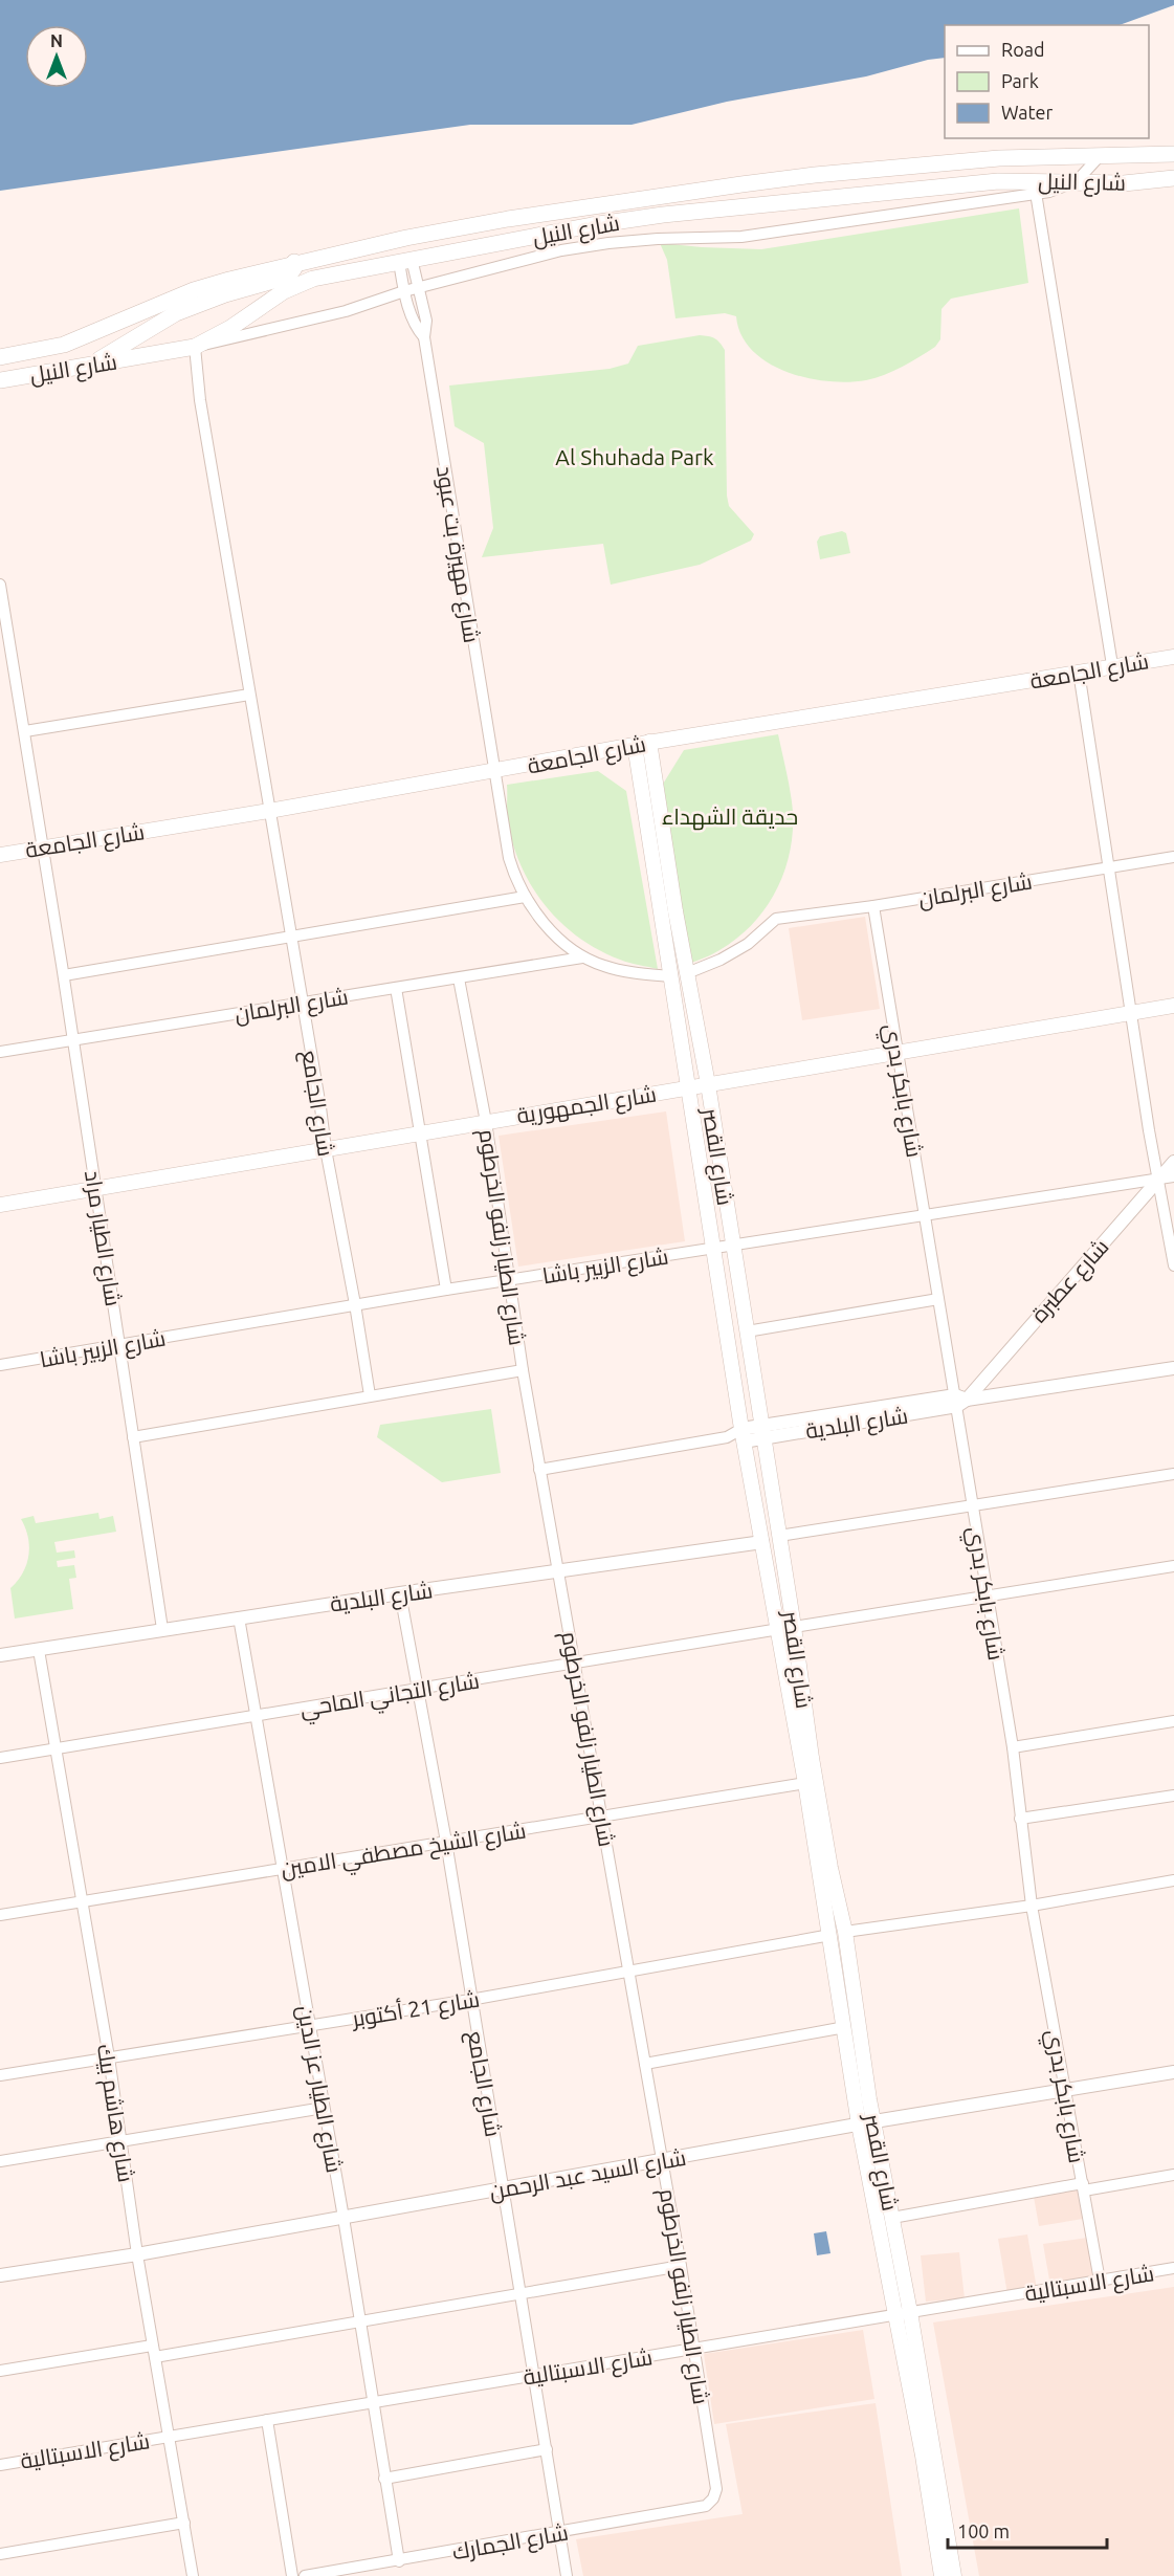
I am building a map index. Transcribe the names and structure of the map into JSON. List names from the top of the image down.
{
  "streets": {
    "main road": [
      "شارع النيل",
      "شارع الجامعة",
      "شارع الجمهورية",
      "شارع القصر"
    ],
    "street": [
      "شارع مهيرة بت عبود",
      "شارع البرلمان",
      "شارع بابكر بدري",
      "شارع الجامع",
      "شارع الطيار زلفو الخرطوم",
      "شارع الطيار مراد",
      "شارع الزبير باشا",
      "شارع عطبرة",
      "شارع البلدية",
      "شارع التجاني الماحي",
      "شارع الشيخ مصطفي الامين",
      "شارع 21 أكتوبر",
      "شارع الطيار عز الدين",
      "شارع هاشم بيك",
      "شارع السيد عبد الرحمن",
      "شارع الاسبتالية",
      "شارع الجمارك"
    ]
  },
  "crossings": [
    ["شارع النيل", "شارع الجامع"],
    ["شارع مهيرة بت عبود", "شارع الجامعة"],
    ["شارع مهيرة بت عبود", "شارع البرلمان"],
    ["شارع الجامعة", "شارع الجامع"],
    ["شارع الجامعة", "شارع القصر"],
    ["شارع الجامعة", "شارع الطيار مراد"],
    ["شارع البرلمان", "شارع بابكر بدري"],
    ["شارع البرلمان", "شارع الجامع"],
    ["شارع البرلمان", "شارع القصر"],
    ["شارع البرلمان", "شارع الطيار زلفو الخرطوم"],
    ["شارع البرلمان", "شارع الطيار مراد"],
    ["شارع بابكر بدري", "شارع الجمهورية"],
    ["شارع بابكر بدري", "شارع الزبير باشا"],
    ["شارع بابكر بدري", "شارع عطبرة"],
    ["شارع بابكر بدري", "شارع البلدية"],
    ["شارع بابكر بدري", "شارع التجاني الماحي"],
    ["شارع بابكر بدري", "شارع 21 أكتوبر"],
    ["شارع بابكر بدري", "شارع السيد عبد الرحمن"],
    ["شارع بابكر بدري", "شارع الاسبتالية"],
    ["شارع الجامع", "شارع الجمهورية"],
    ["شارع الجامع", "شارع الزبير باشا"],
    ["شارع الجامع", "شارع البلدية"],
    ["شارع الجامع", "شارع التجاني الماحي"],
    ["شارع الجامع", "شارع الشيخ مصطفي الامين"],
    ["شارع الجامع", "شارع 21 أكتوبر"],
    ["شارع الجامع", "شارع السيد عبد الرحمن"],
    ["شارع الجامع", "شارع الاسبتالية"],
    ["شارع الجامع", "شارع الجمارك"],
    ["شارع الجمهورية", "شارع القصر"],
    ["شارع الجمهورية", "شارع الطيار زلفو الخرطوم"],
    ["شارع الجمهورية", "شارع الطيار مراد"],
    ["شارع القصر", "شارع الزبير باشا"],
    ["شارع القصر", "شارع البلدية"],
    ["شارع القصر", "شارع التجاني الماحي"],
    ["شارع القصر", "شارع الشيخ مصطفي الامين"],
    ["شارع القصر", "شارع 21 أكتوبر"],
    ["شارع القصر", "شارع السيد عبد الرحمن"],
    ["شارع القصر", "شارع الاسبتالية"],
    ["شارع الطيار زلفو الخرطوم", "شارع الزبير باشا"],
    ["شارع الطيار زلفو الخرطوم", "شارع البلدية"],
    ["شارع الطيار زلفو الخرطوم", "شارع التجاني الماحي"],
    ["شارع الطيار زلفو الخرطوم", "شارع الشيخ مصطفي الامين"],
    ["شارع الطيار زلفو الخرطوم", "شارع 21 أكتوبر"],
    ["شارع الطيار زلفو الخرطوم", "شارع السيد عبد الرحمن"],
    ["شارع الطيار زلفو الخرطوم", "شارع الاسبتالية"],
    ["شارع الطيار زلفو الخرطوم", "شارع الجمارك"],
    ["شارع الطيار مراد", "شارع الزبير باشا"],
    ["شارع الطيار مراد", "شارع البلدية"],
    ["شارع الزبير باشا", "شارع عطبرة"],
    ["شارع عطبرة", "شارع البلدية"],
    ["شارع البلدية", "شارع الطيار عز الدين"],
    ["شارع البلدية", "شارع هاشم بيك"],
    ["شارع التجاني الماحي", "شارع الطيار عز الدين"],
    ["شارع التجاني الماحي", "شارع هاشم بيك"],
    ["شارع الشيخ مصطفي الامين", "شارع الطيار عز الدين"],
    ["شارع الشيخ مصطفي الامين", "شارع هاشم بيك"],
    ["شارع 21 أكتوبر", "شارع الطيار عز الدين"],
    ["شارع 21 أكتوبر", "شارع هاشم بيك"],
    ["شارع الطيار عز الدين", "شارع السيد عبد الرحمن"],
    ["شارع الطيار عز الدين", "شارع الاسبتالية"],
    ["شارع الطيار عز الدين", "شارع الجمارك"],
    ["شارع هاشم بيك", "شارع السيد عبد الرحمن"],
    ["شارع هاشم بيك", "شارع الاسبتالية"]
  ],
  "parks": ["Al Shuhada Park", "حديقة الشهداء"],
  "legend": ["Road", "Park", "Water"],
  "scale_bar": "100 m",
  "north": "top"
}
